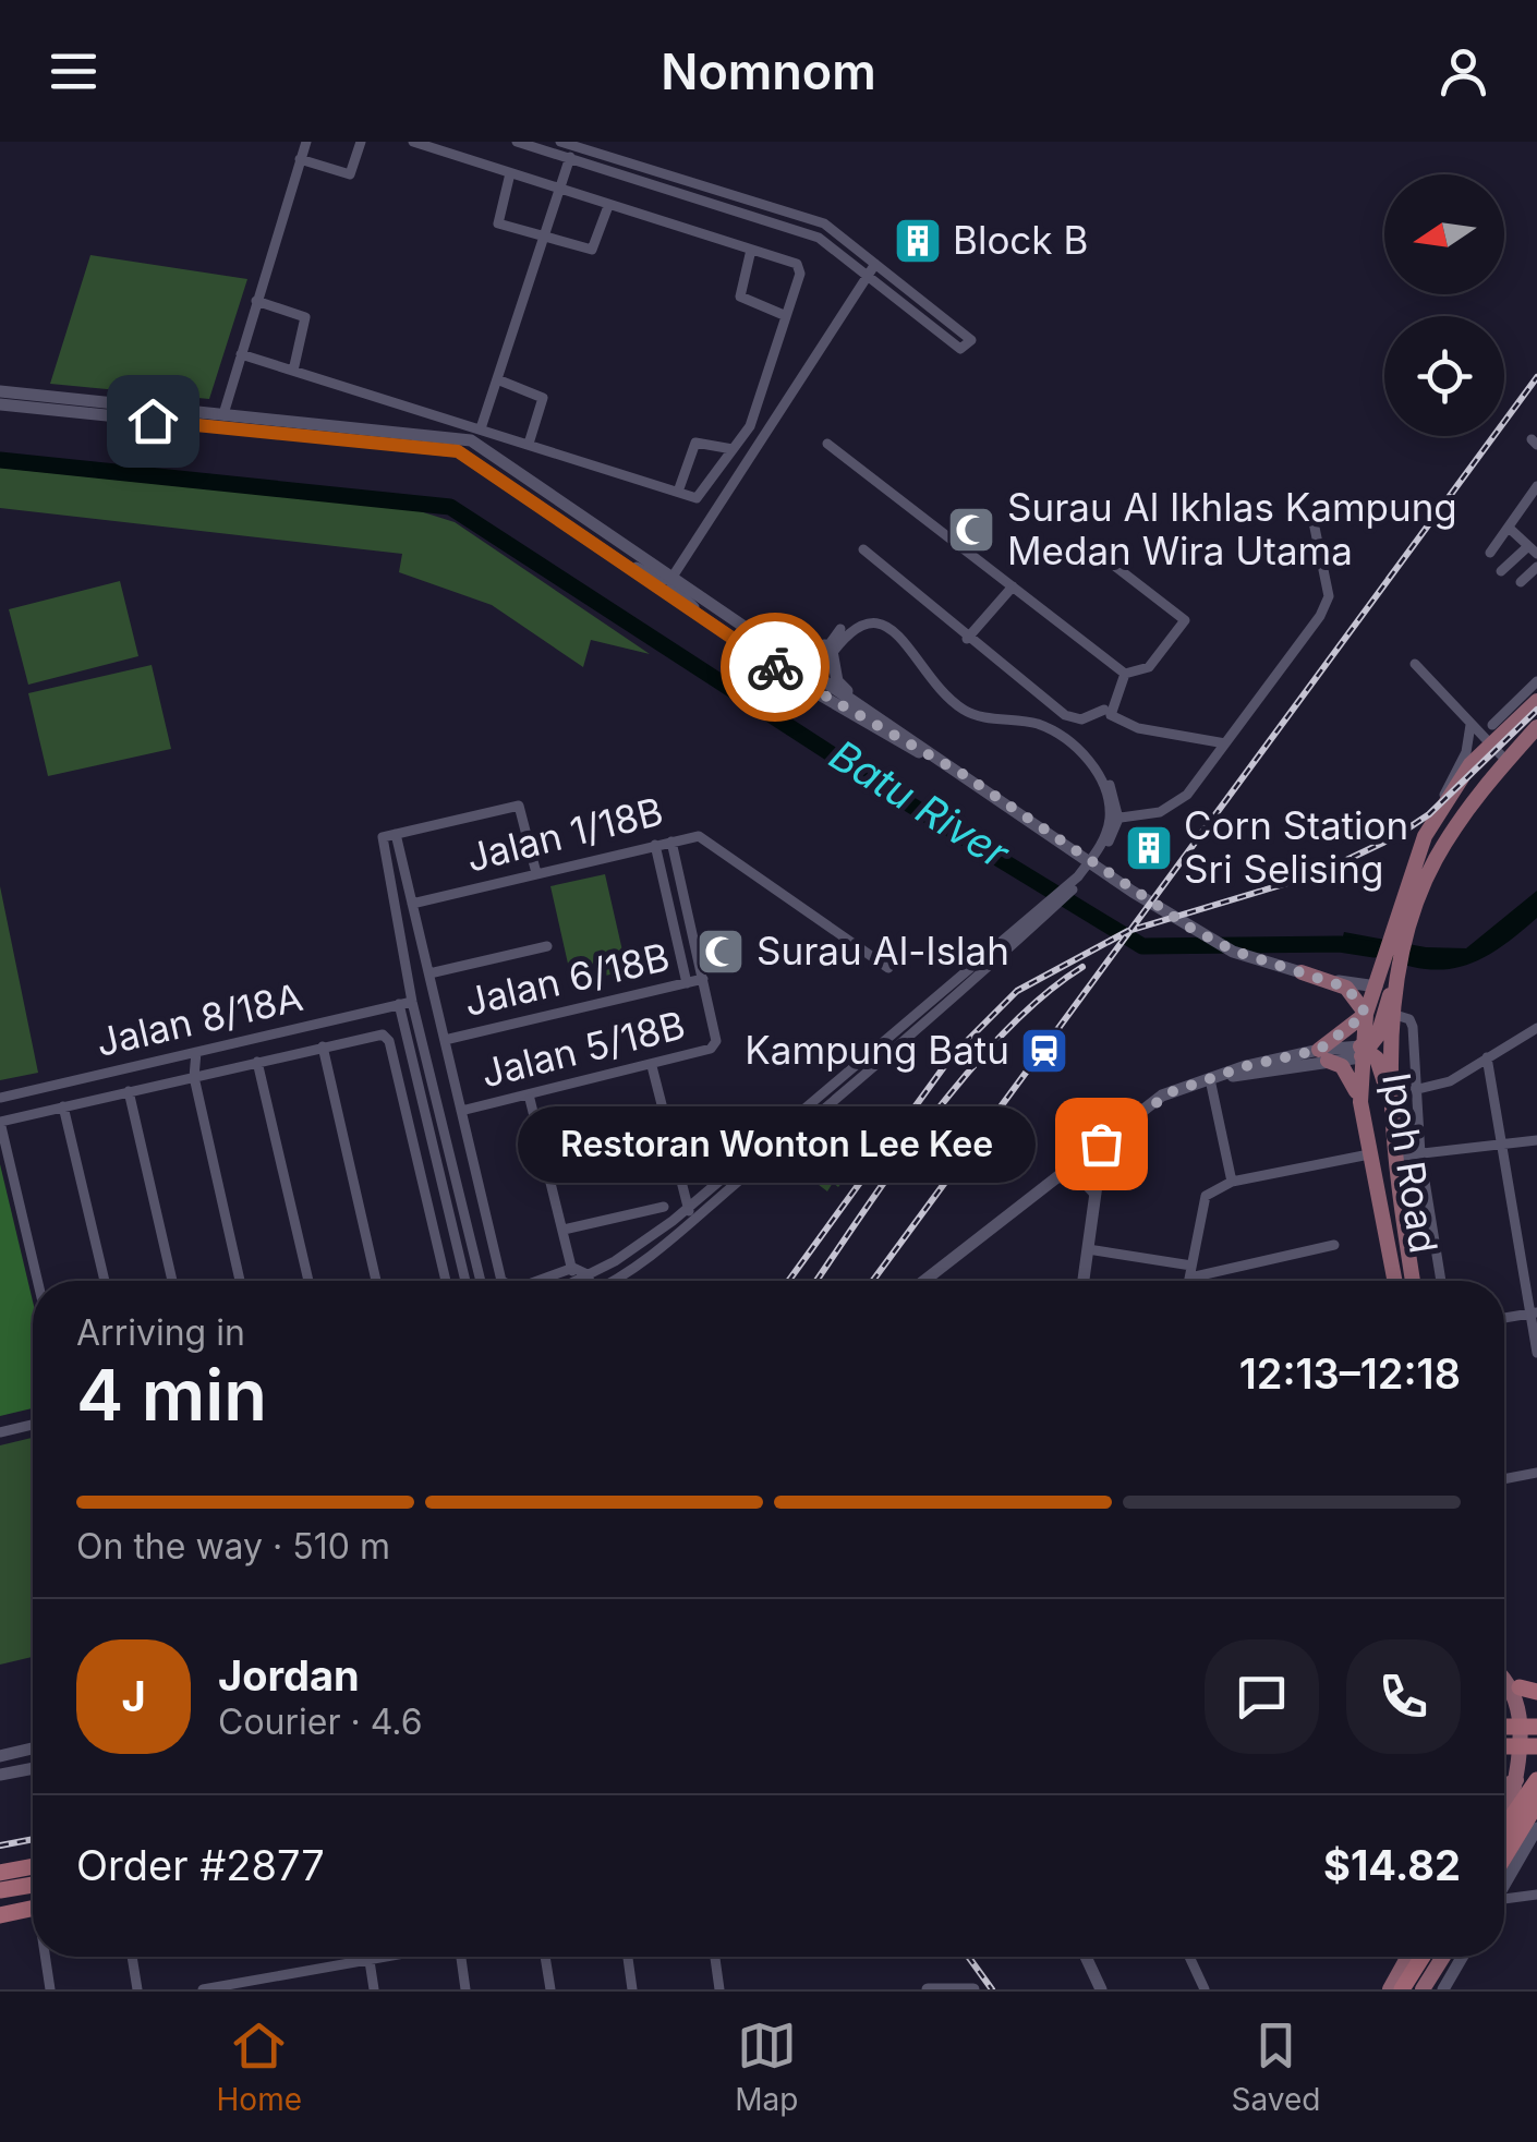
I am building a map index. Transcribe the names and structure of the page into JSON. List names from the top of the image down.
{
  "streets": {
    "main road": ["Ipoh Road"],
    "street": [
      "Jalan 1/18B",
      "Jalan 6/18B",
      "Jalan 8/18A",
      "Jalan 5/18B"
    ]
  },
  "crossings": [
    ["Jalan 6/18B", "Jalan 5/18B"]
  ],
  "water": ["Batu River"],
  "places": {
    "building": ["Block B", "Corn Station Sri Selising"],
    "mosque": ["Surau Al Ikhlas Kampung Medan Wira Utama", "Surau Al-Islah"],
    "station": ["Kampung Batu"],
    "other": ["Restoran Wonton Lee Kee"]
  },
  "north": "left",
  "page": {
    "header": "Nomnom",
    "bubble": "Restoran Wonton Lee Kee",
    "heading": ["4 min", "Arriving in", "12:13–12:18"],
    "panel": [
      "Jordan",
      "Courier · 4.6",
      "Order #2877",
      "$14.82"
    ],
    "bar": "On the way · 510 m",
    "round": "J",
    "tabs": ["Home", "Map", "Saved"]
  }
}
